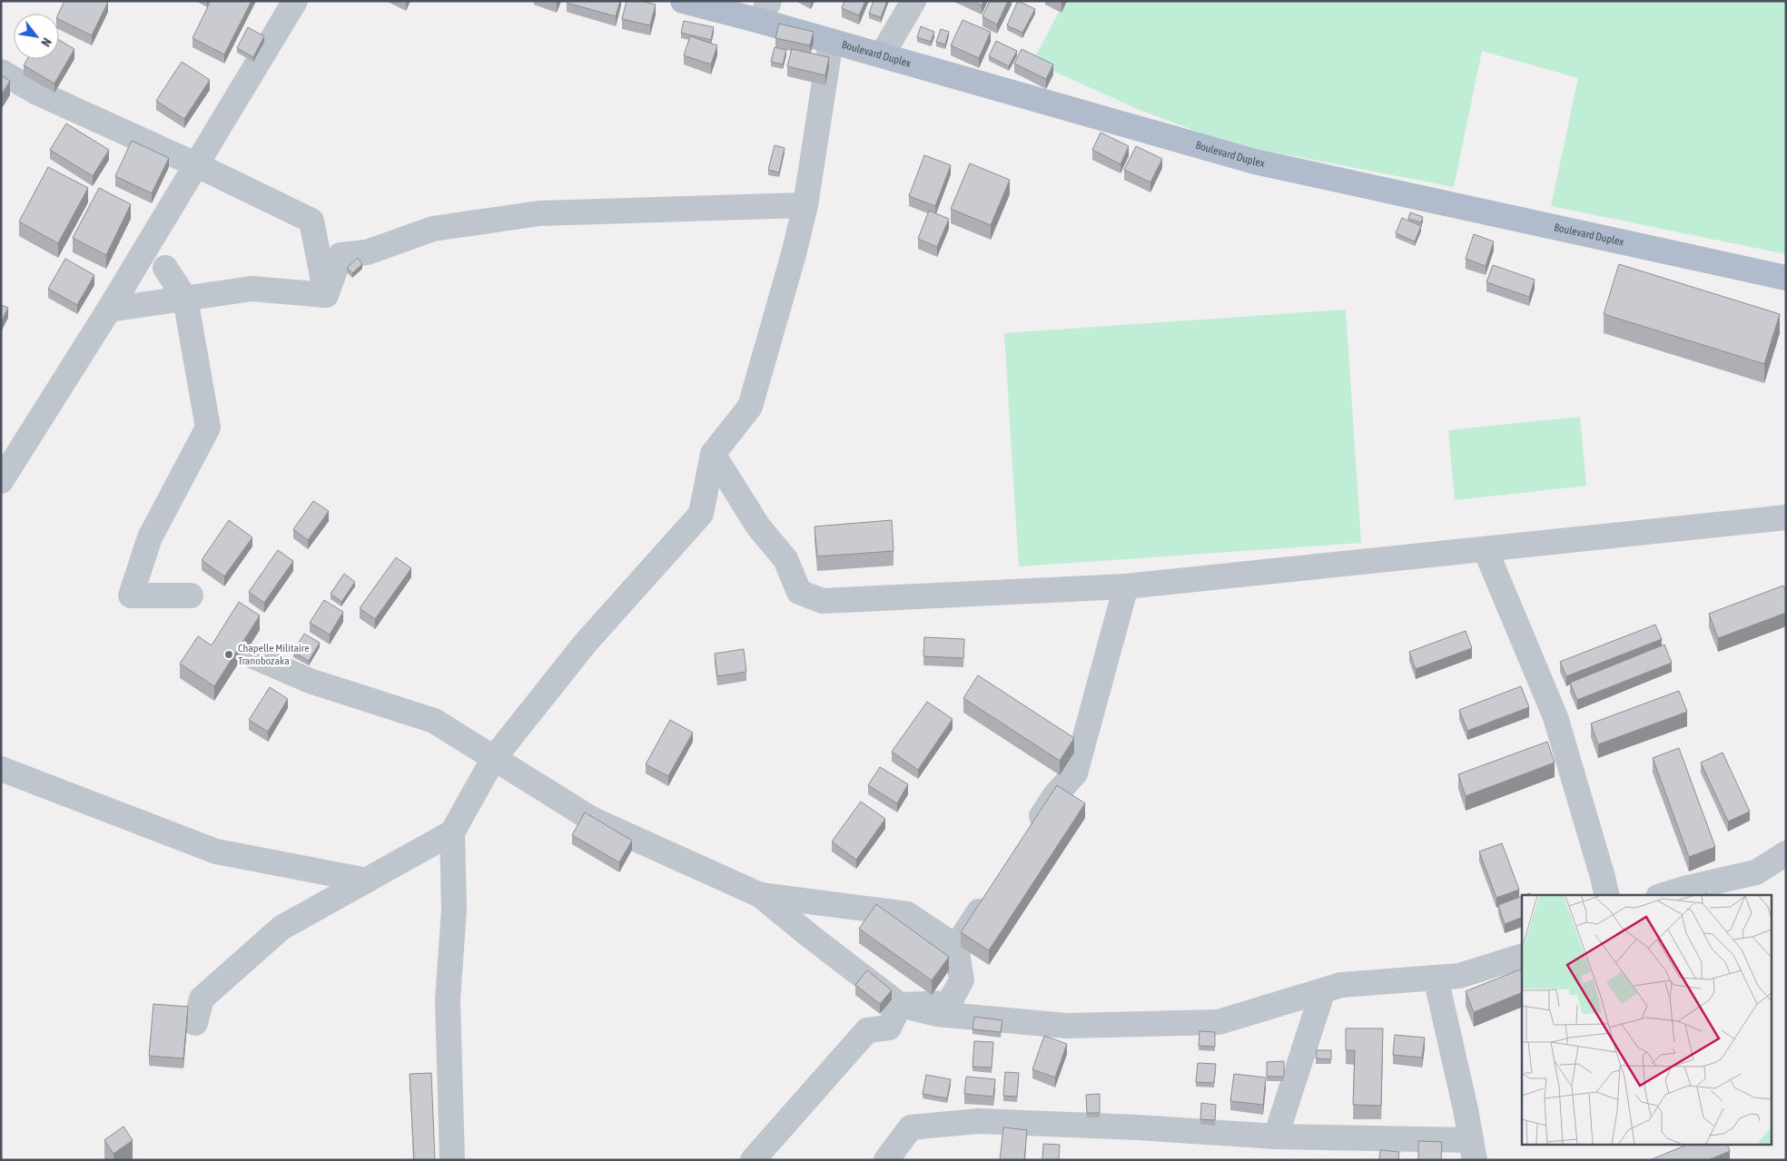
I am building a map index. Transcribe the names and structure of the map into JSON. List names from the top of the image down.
{
  "streets": {
    "main road": ["Boulevard Duplex"]
  },
  "places": ["Chapelle Militaire Tranobozaka"],
  "north": "bottom right"
}
